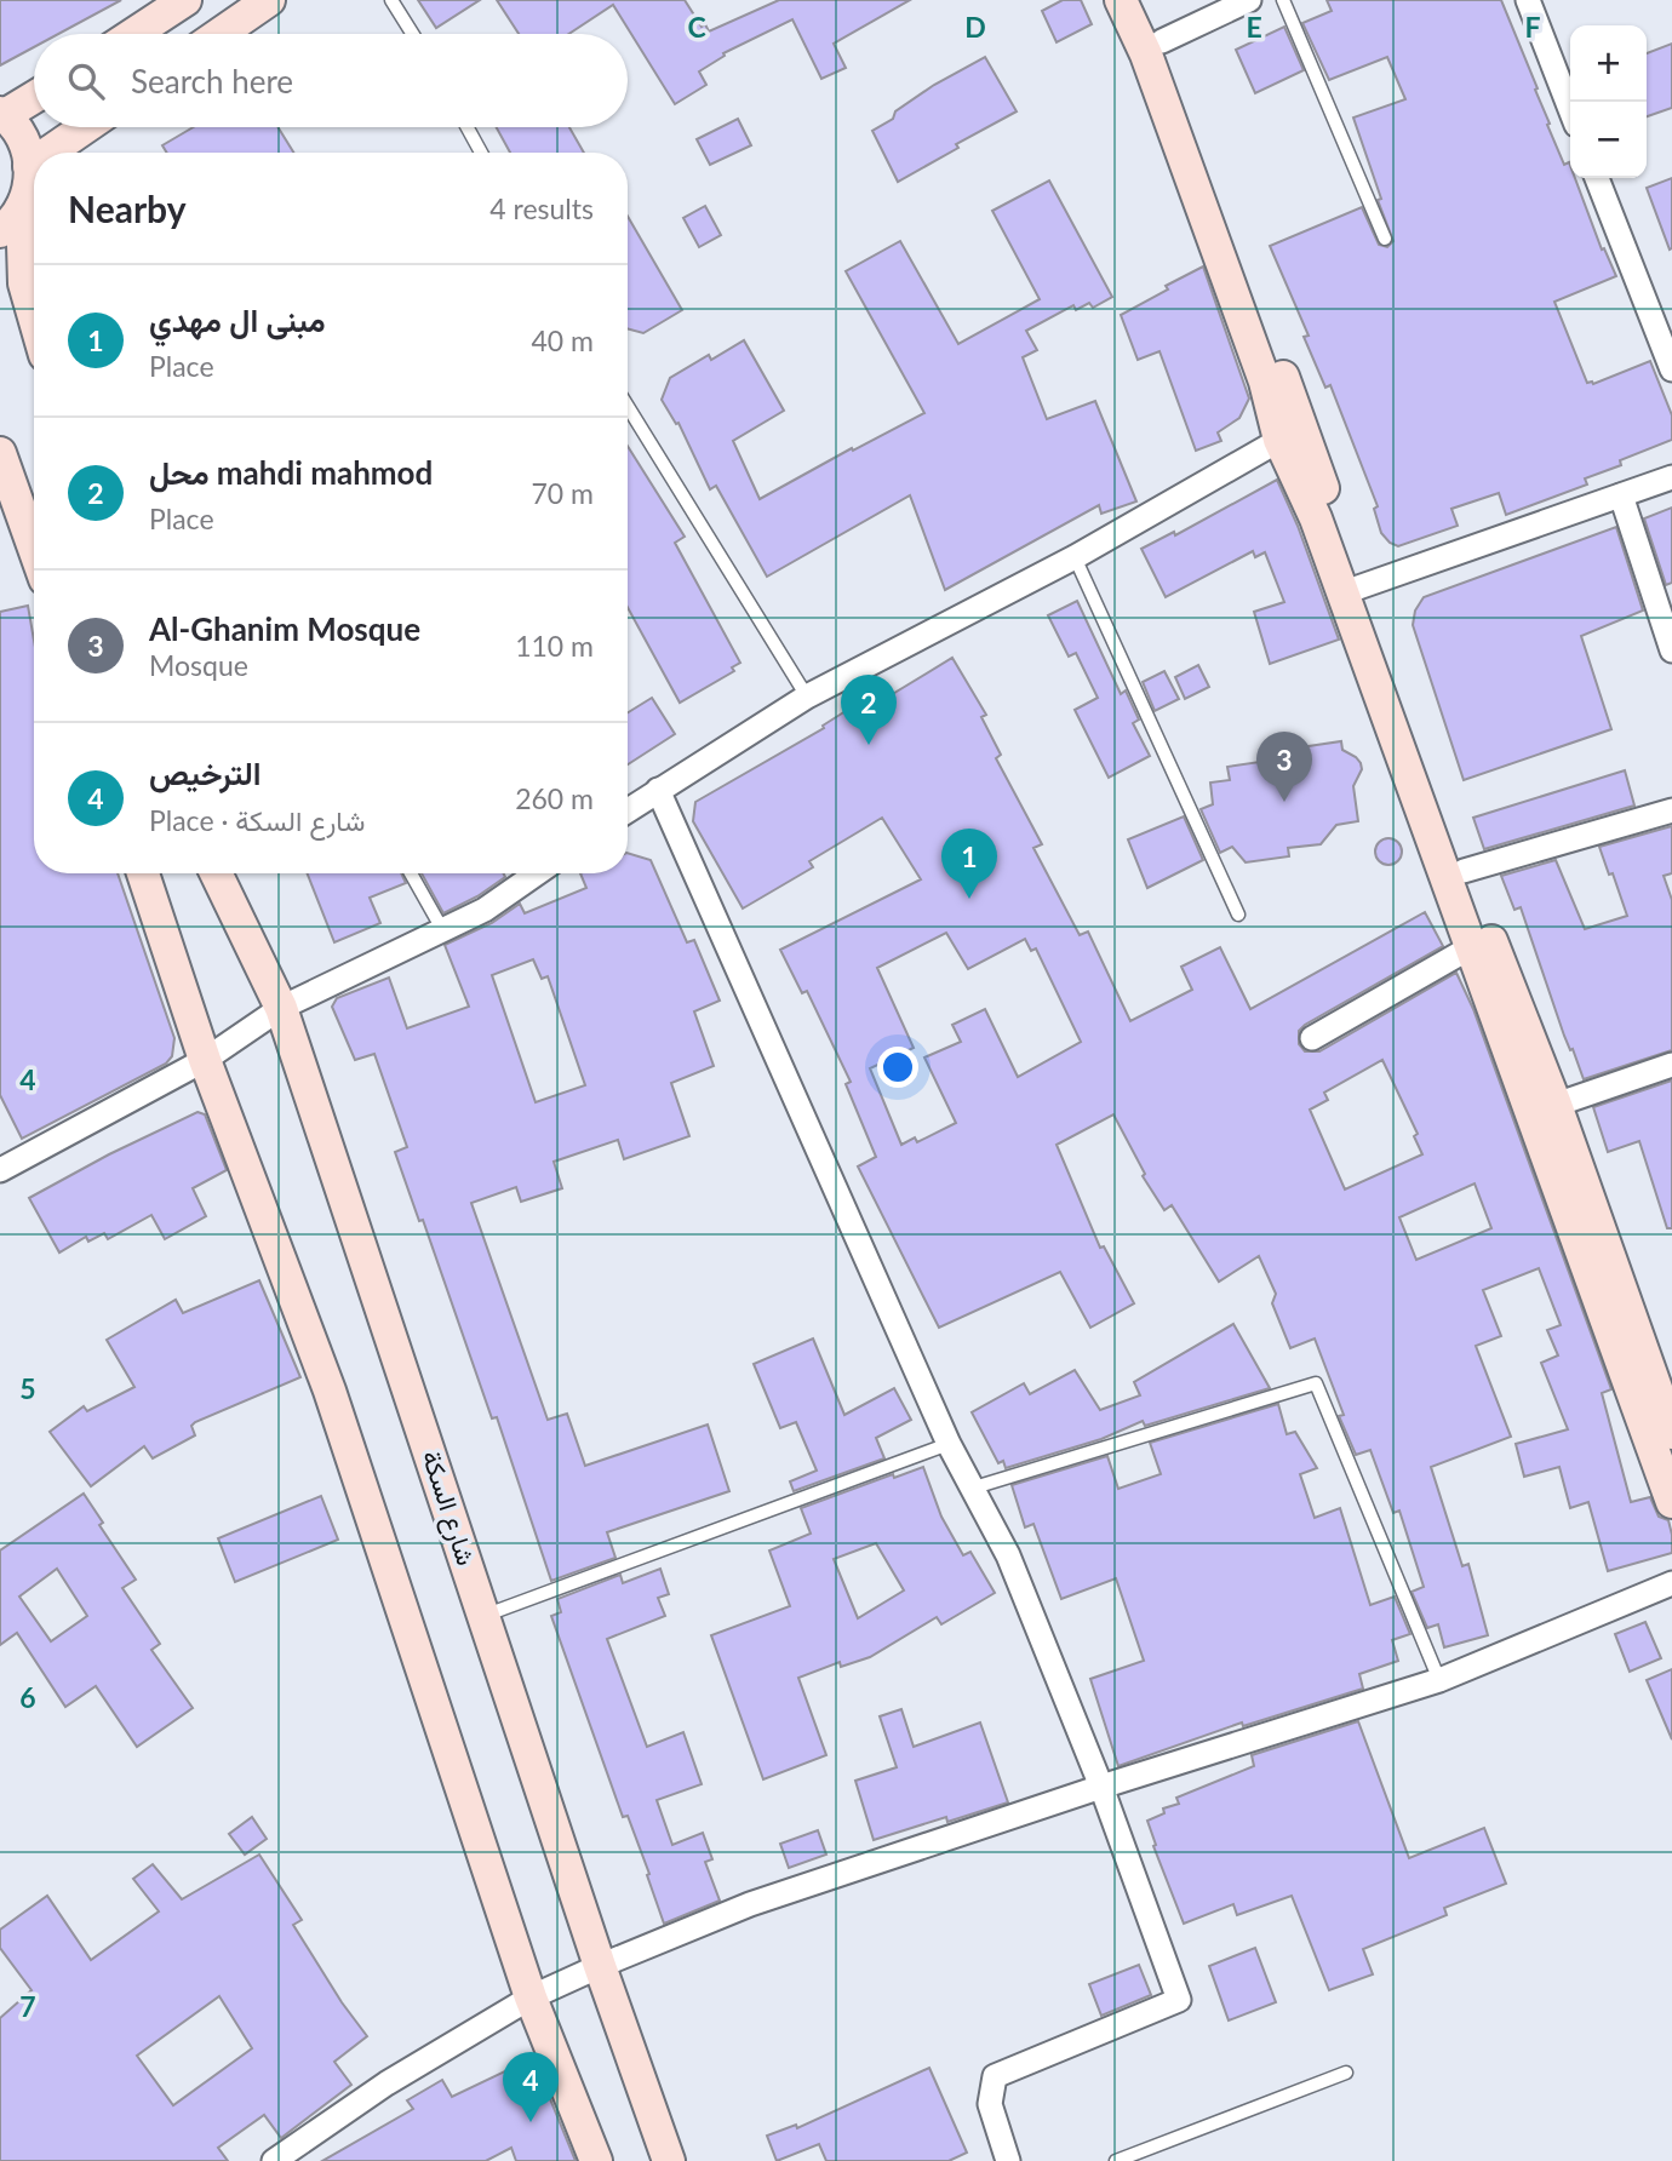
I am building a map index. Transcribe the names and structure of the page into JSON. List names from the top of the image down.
{
  "streets": {
    "main road": ["شارع السكة"]
  },
  "page": {
    "map_buttons": ["+", "−"],
    "search": "Search here",
    "heading": ["Nearby", "4 results"],
    "list": [
      {
        "mark": "1",
        "name": "مبنى ال مهدي",
        "note": "Place",
        "value": "40 m"
      },
      {
        "mark": "2",
        "name": "محل mahdi mahmod",
        "note": "Place",
        "value": "70 m"
      },
      {
        "mark": "3",
        "name": "Al-Ghanim Mosque",
        "note": "Mosque",
        "value": "110 m"
      },
      {
        "mark": "4",
        "name": "الترخيص",
        "note": "Place · شارع السكة",
        "value": "260 m"
      }
    ],
    "pins": [
      "2",
      "3",
      "1",
      "4"
    ]
  },
  "grid": {
    "columns": [
      "C",
      "D",
      "E",
      "F"
    ],
    "rows": [
      "4",
      "5",
      "6",
      "7"
    ]
  }
}
